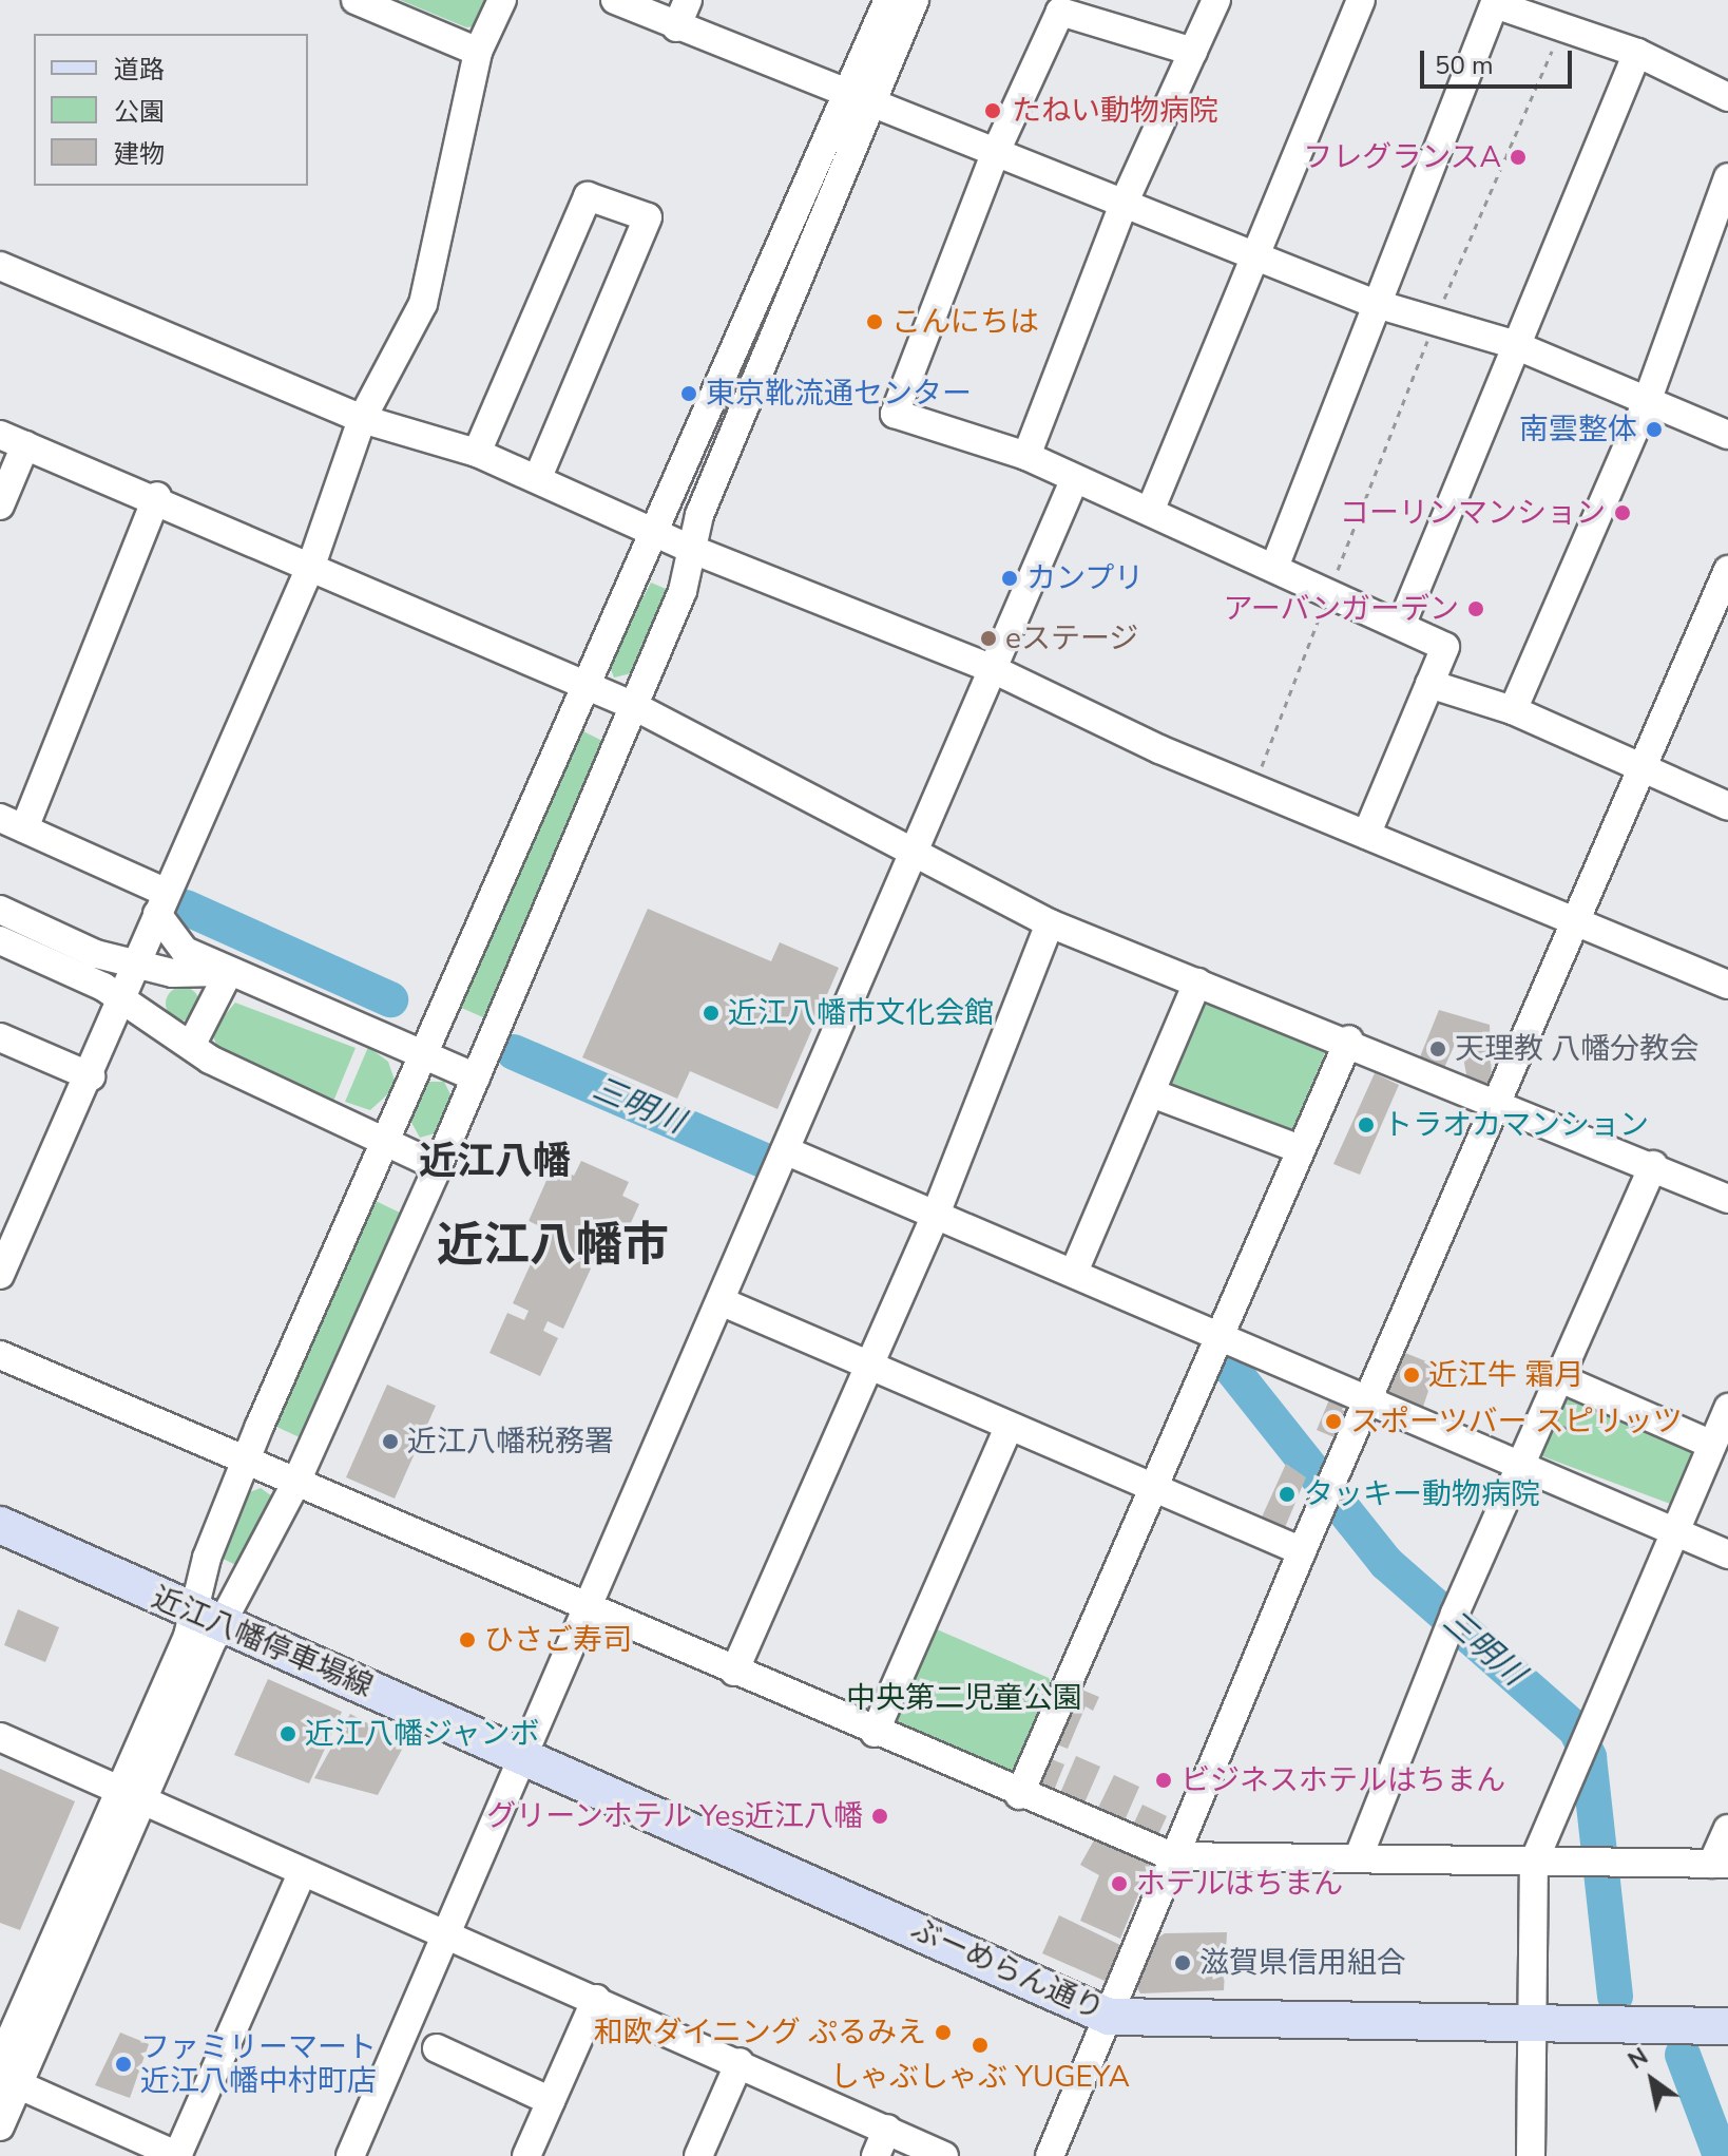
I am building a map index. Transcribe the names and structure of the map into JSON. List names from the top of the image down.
{
  "streets": {
    "main road": ["近江八幡停車場線", "ぶーめらん通り"]
  },
  "crossings": [
    ["近江八幡停車場線", "ぶーめらん通り"]
  ],
  "districts": ["近江八幡", "近江八幡市"],
  "water": ["三明川"],
  "parks": ["中央第二児童公園"],
  "places": [
    "たねい動物病院",
    "フレグランスA",
    "こんにちは",
    "東京靴流通センター",
    "南雲整体",
    "コーリンマンション",
    "カンプリ",
    "アーバンガーデン",
    "eステージ",
    "近江八幡市文化会館",
    "天理教 八幡分教会",
    "トラオカマンション",
    "近江牛 霜月",
    "スポーツバー スピリッツ",
    "近江八幡税務署",
    "タッキー動物病院",
    "ひさご寿司",
    "近江八幡ジャンボ",
    "ビジネスホテルはちまん",
    "グリーンホテル Yes近江八幡",
    "ホテルはちまん",
    "滋賀県信用組合",
    "和欧ダイニング ぷるみえ",
    "しゃぶしゃぶ YUGEYA",
    "ファミリーマート 近江八幡中村町店"
  ],
  "legend": ["道路", "公園", "建物"],
  "scale_bar": "50 m",
  "north": "top left"
}
